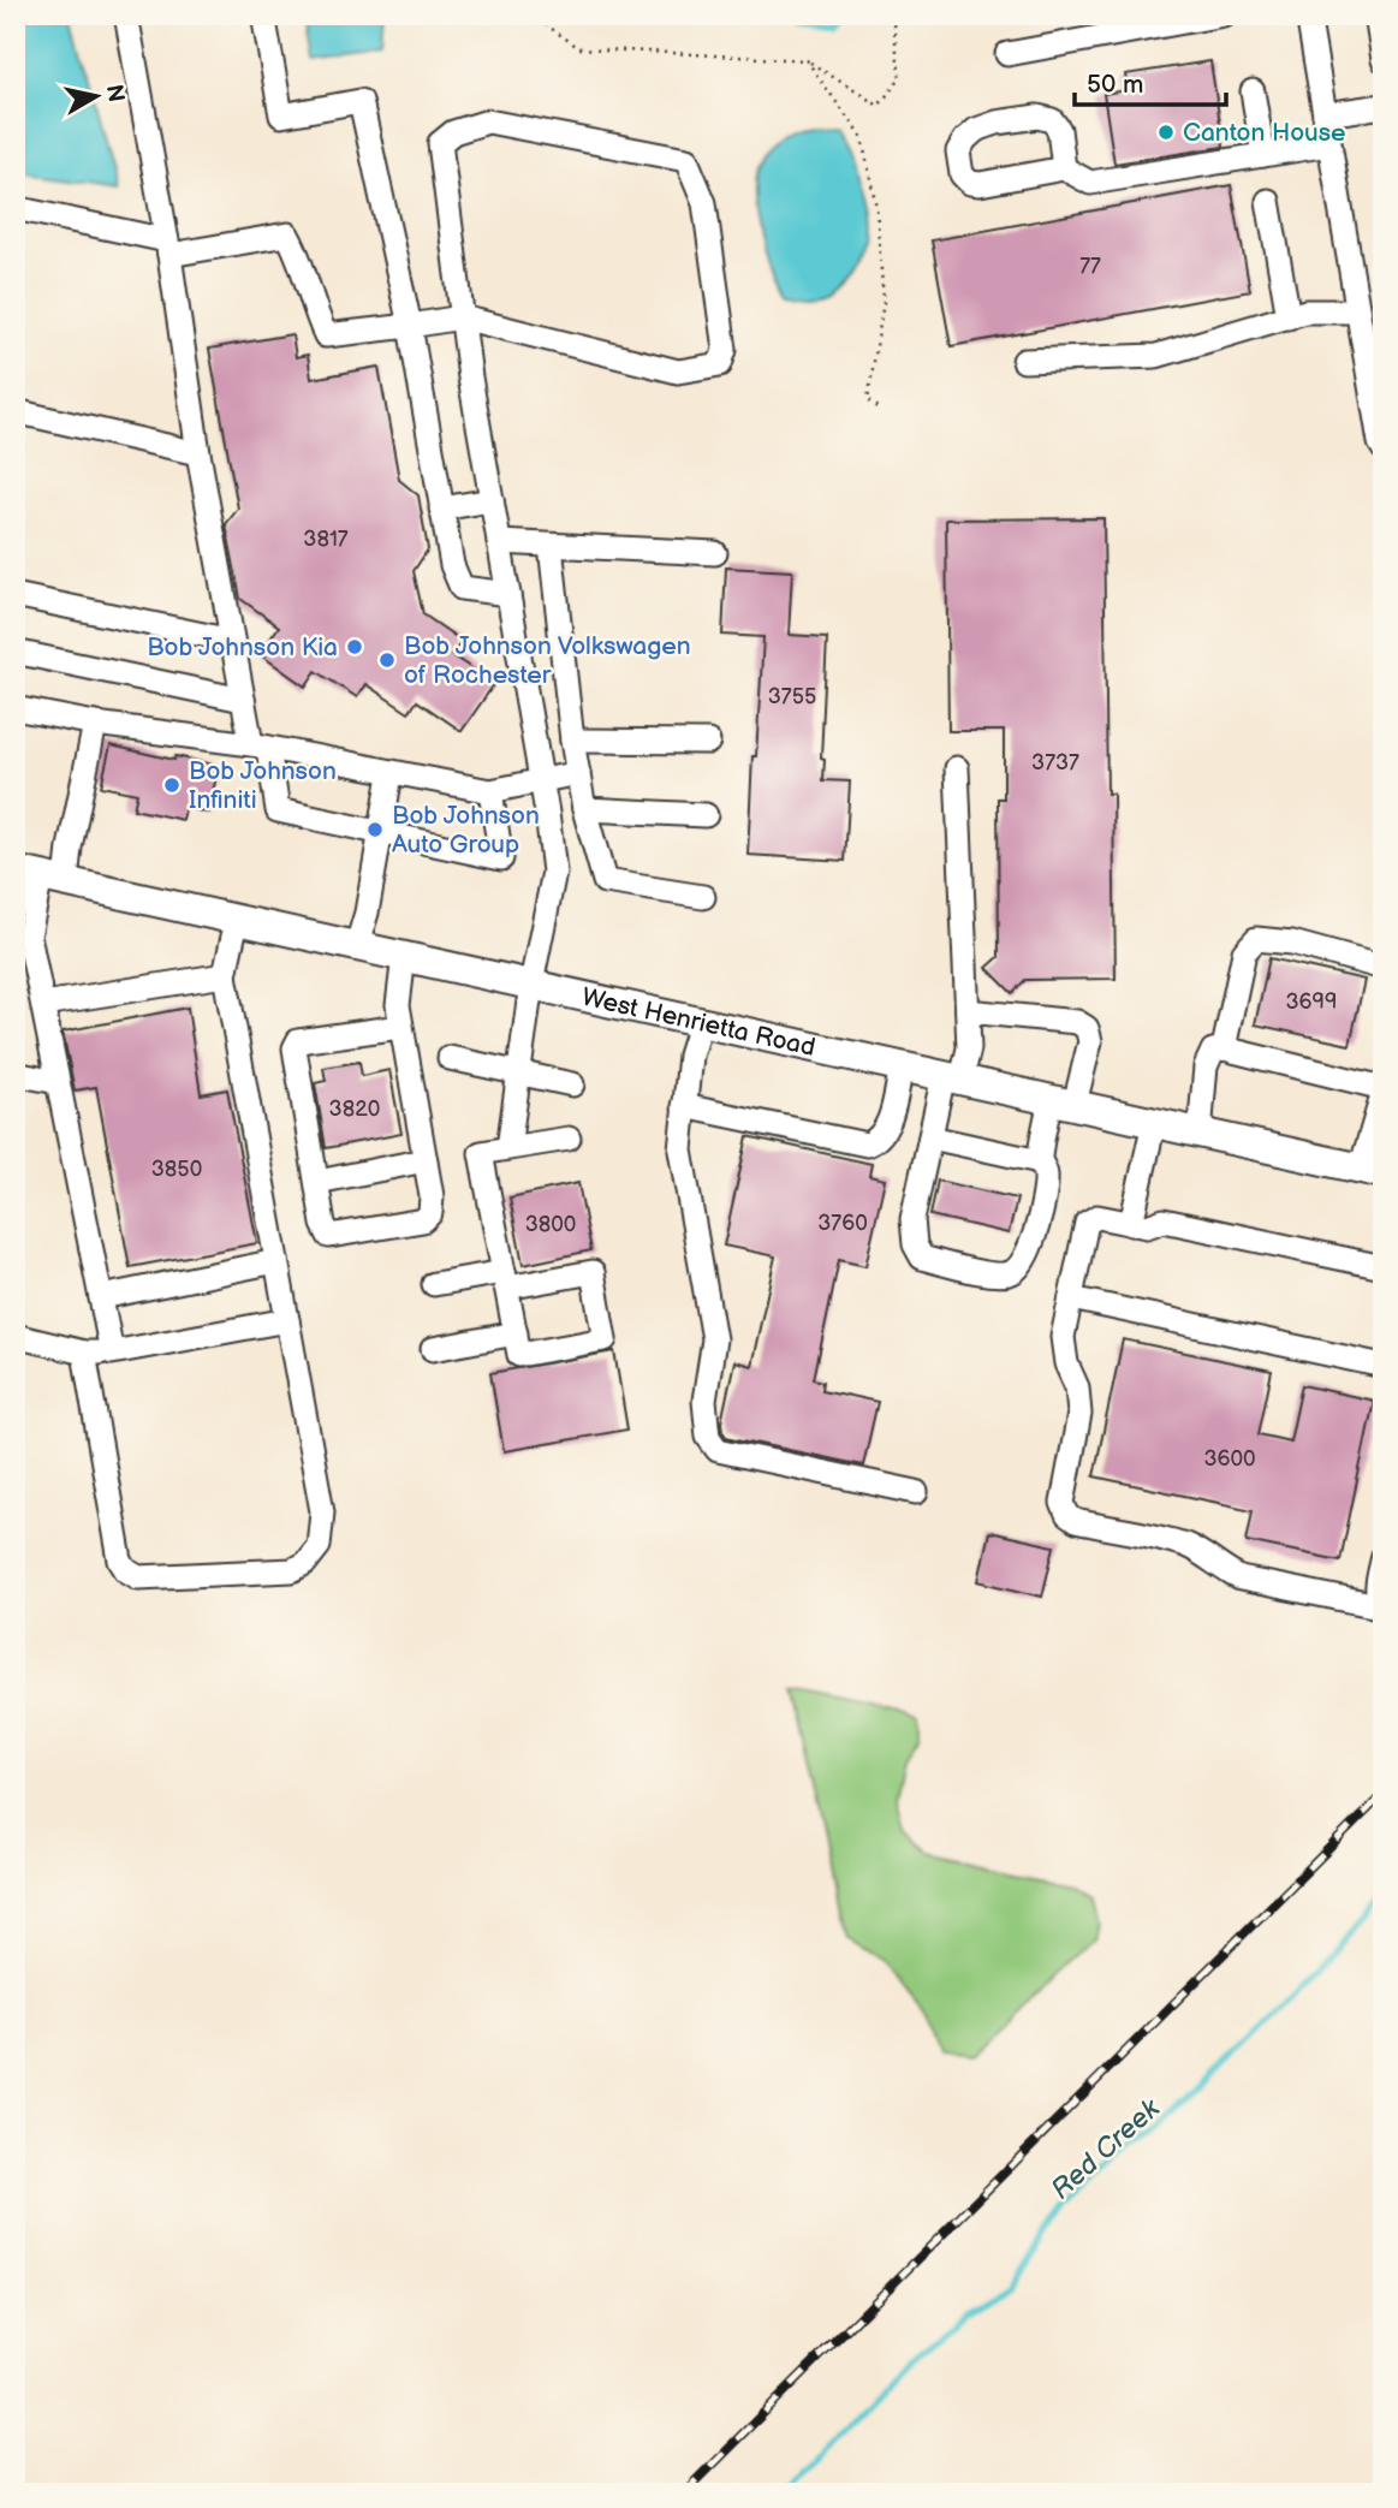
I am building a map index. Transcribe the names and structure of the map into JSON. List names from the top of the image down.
{
  "streets": {
    "main road": ["West Henrietta Road"]
  },
  "water": ["Red Creek"],
  "places": [
    "Canton House",
    "Bob Johnson Kia",
    "Bob Johnson Volkswagen of Rochester",
    "Bob Johnson Infiniti",
    "Bob Johnson Auto Group"
  ],
  "house_numbers": [
    "77",
    "3817",
    "3755",
    "3737",
    "3699",
    "3820",
    "3850",
    "3760",
    "3800",
    "3600"
  ],
  "scale_bar": "50 m",
  "north": "right"
}
